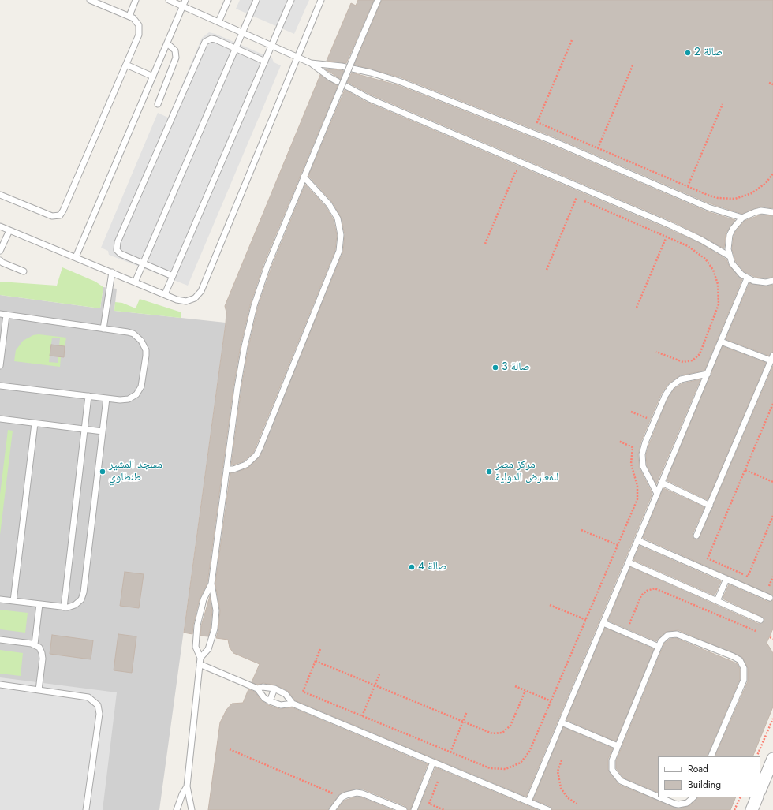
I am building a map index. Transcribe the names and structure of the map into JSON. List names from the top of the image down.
{
  "places": [
    "صالة 2",
    "صالة 3",
    "مسجد المشير طنطاوي",
    "مركز مصر للمعارض الدولية",
    "صالة 4"
  ],
  "legend": ["Road", "Building"]
}
